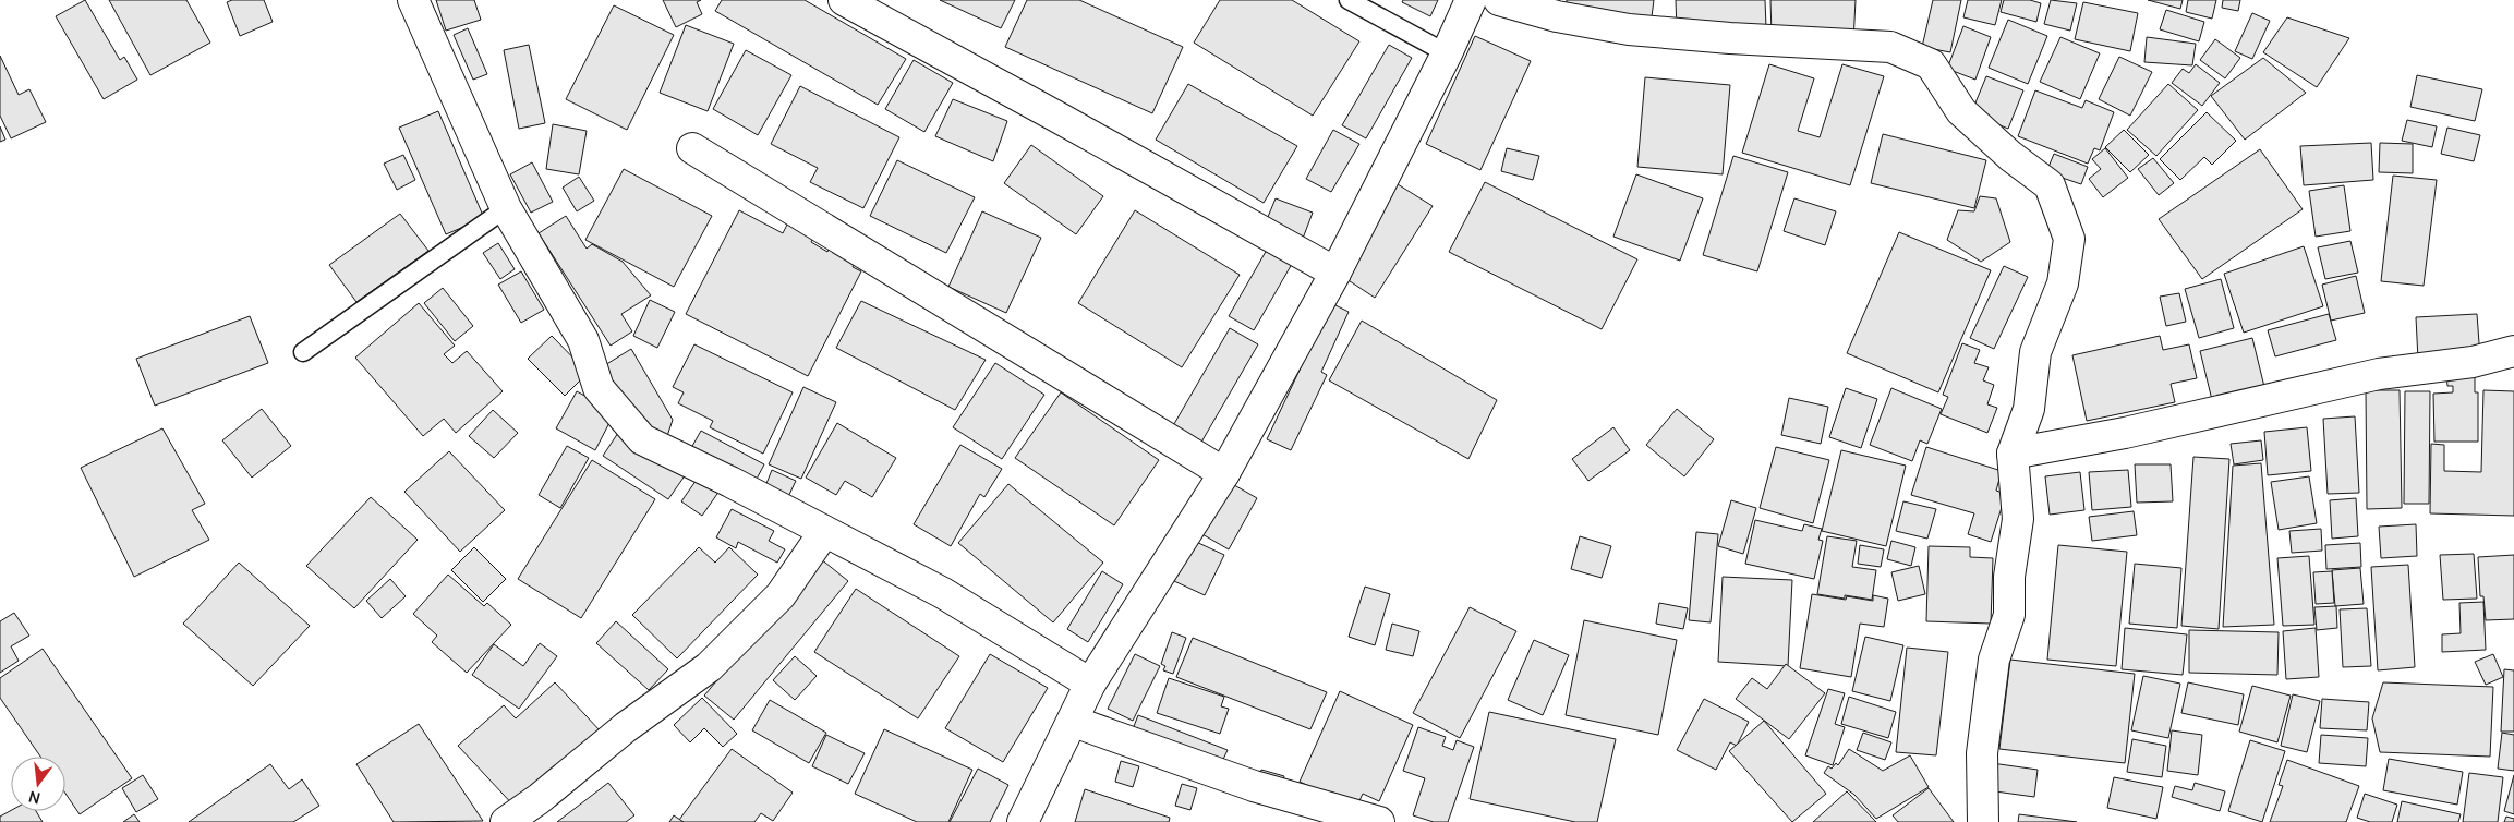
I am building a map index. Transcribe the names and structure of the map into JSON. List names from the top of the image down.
{
  "north": "bottom"
}
